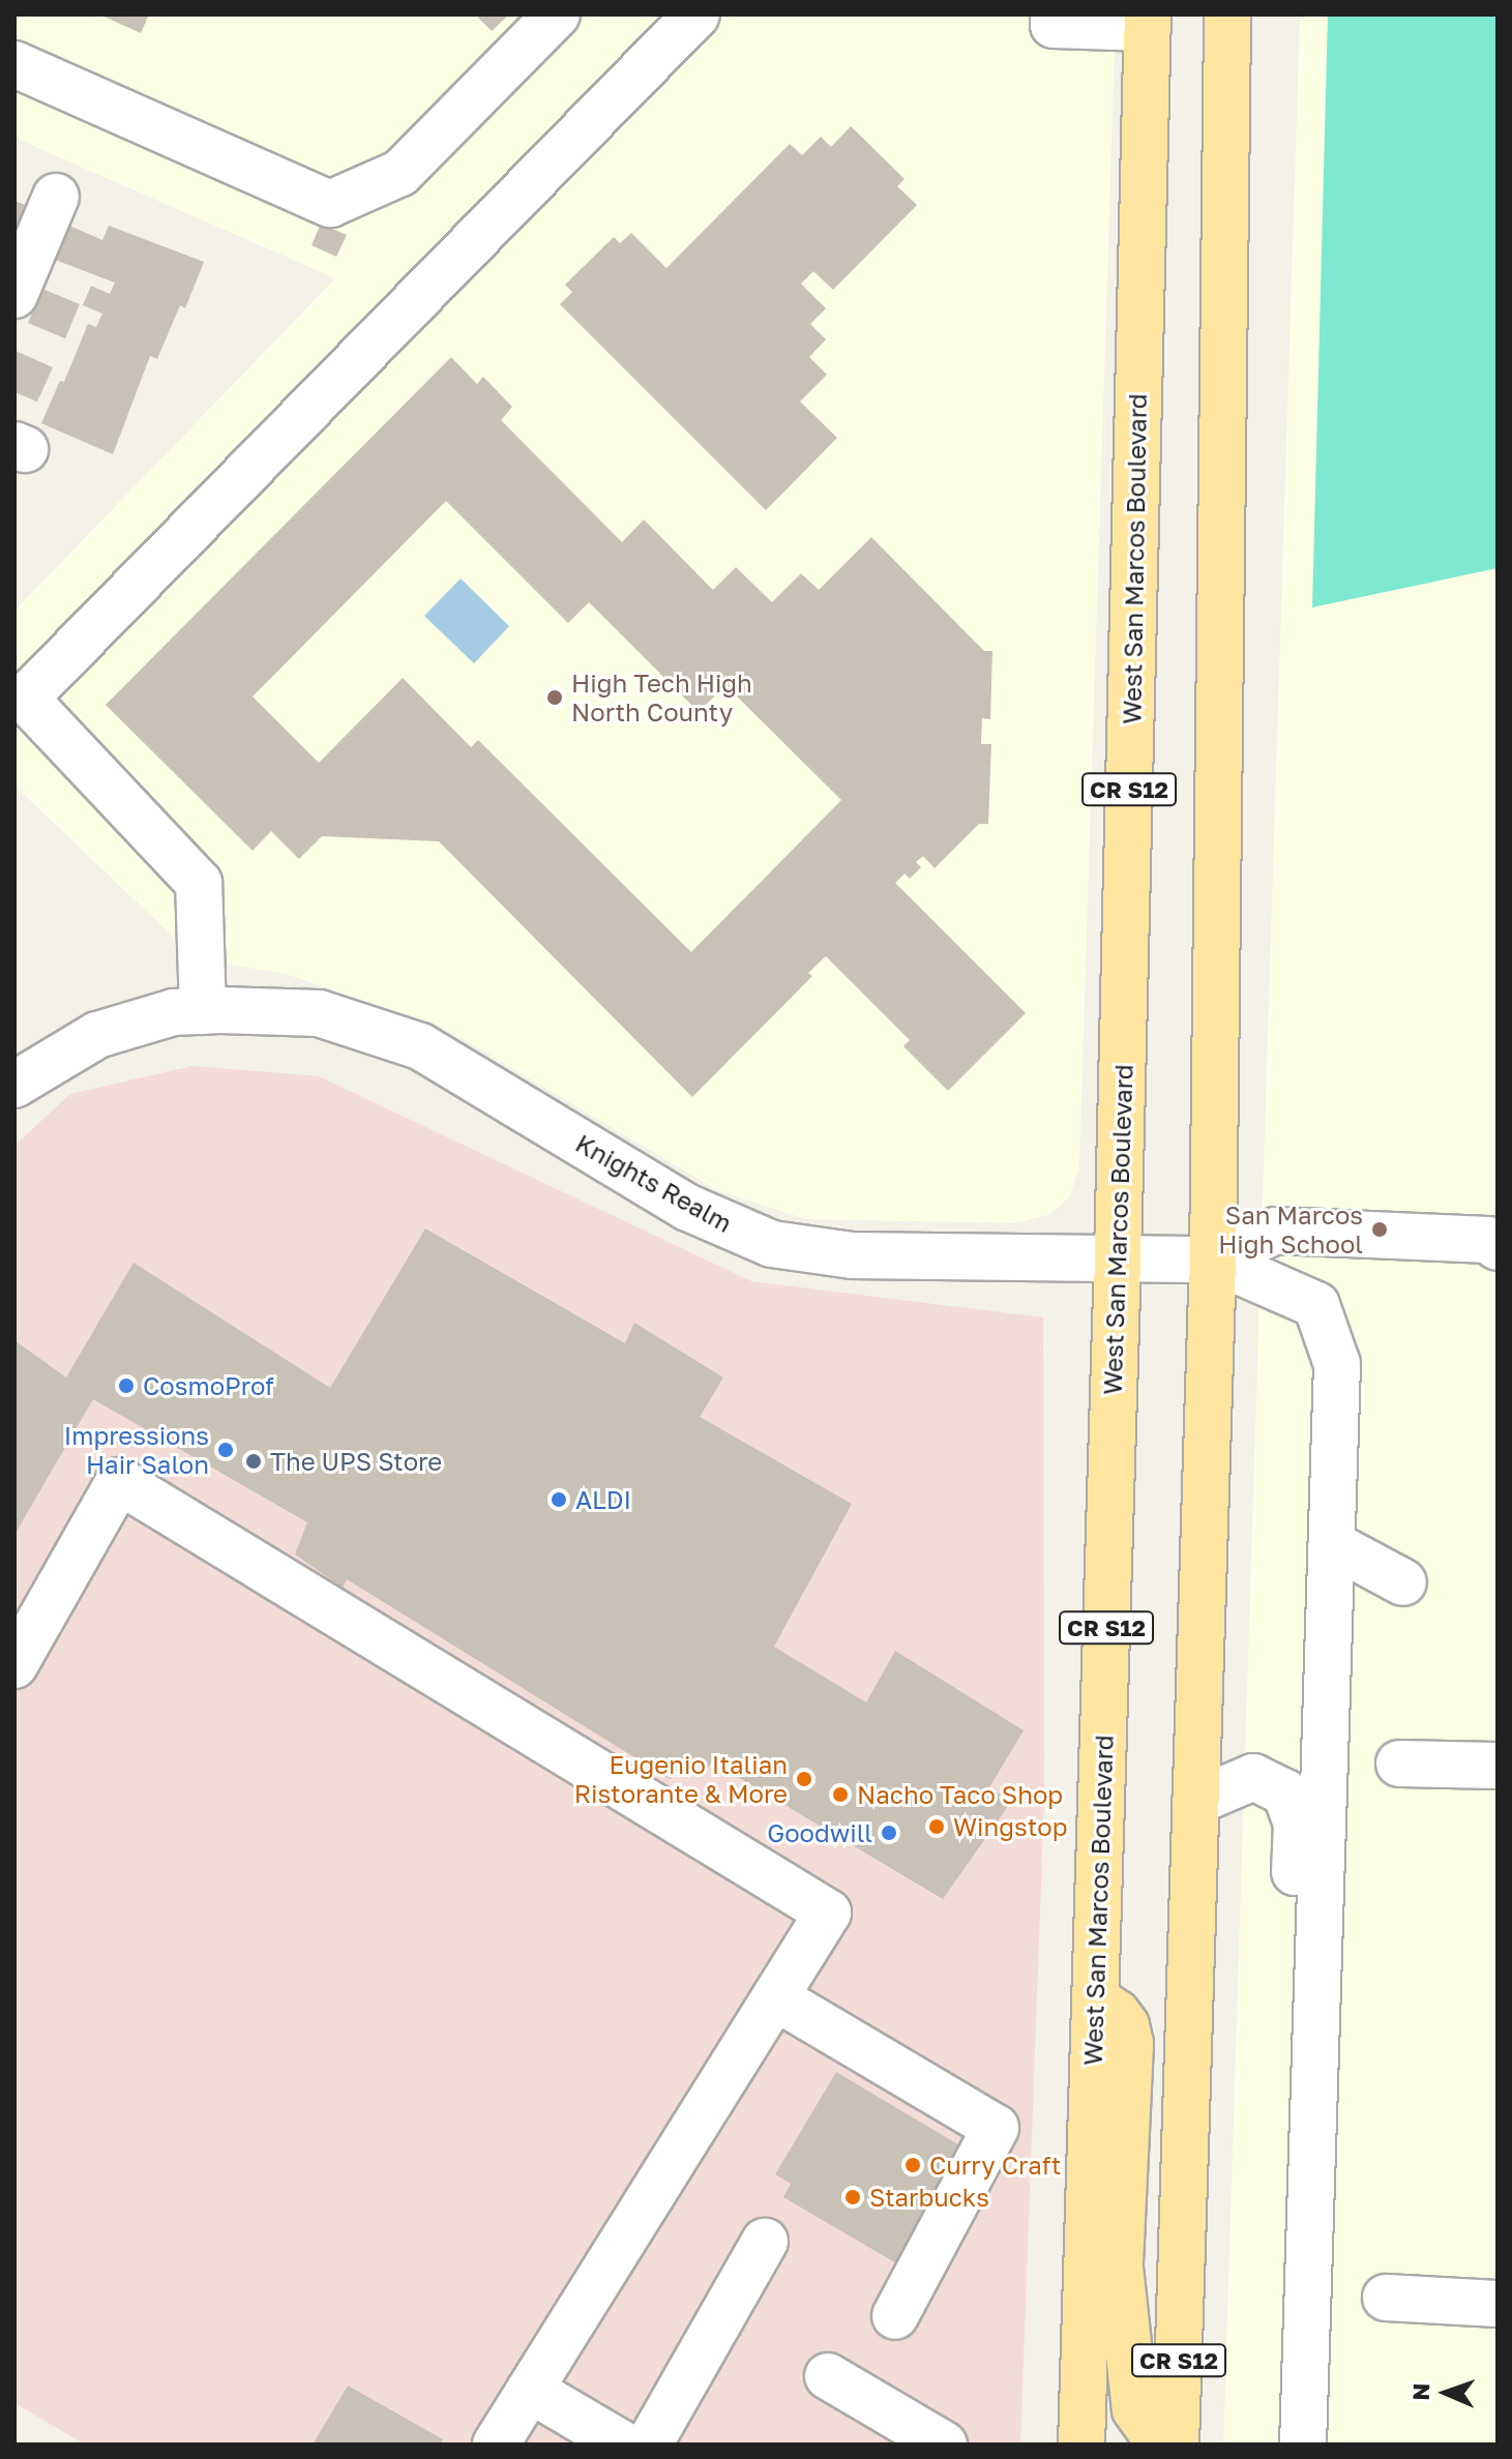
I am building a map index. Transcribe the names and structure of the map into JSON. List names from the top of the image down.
{
  "streets": {
    "main road": ["West San Marcos Boulevard", "CR S12"],
    "street": ["Knights Realm"]
  },
  "crossings": [
    ["West San Marcos Boulevard", "Knights Realm"],
    ["CR S12", "Knights Realm"]
  ],
  "places": [
    "High Tech High North County",
    "San Marcos High School",
    "CosmoProf",
    "Impressions Hair Salon",
    "The UPS Store",
    "ALDI",
    "Eugenio Italian Ristorante & More",
    "Nacho Taco Shop",
    "Wingstop",
    "Goodwill",
    "Curry Craft",
    "Starbucks"
  ],
  "north": "left"
}
